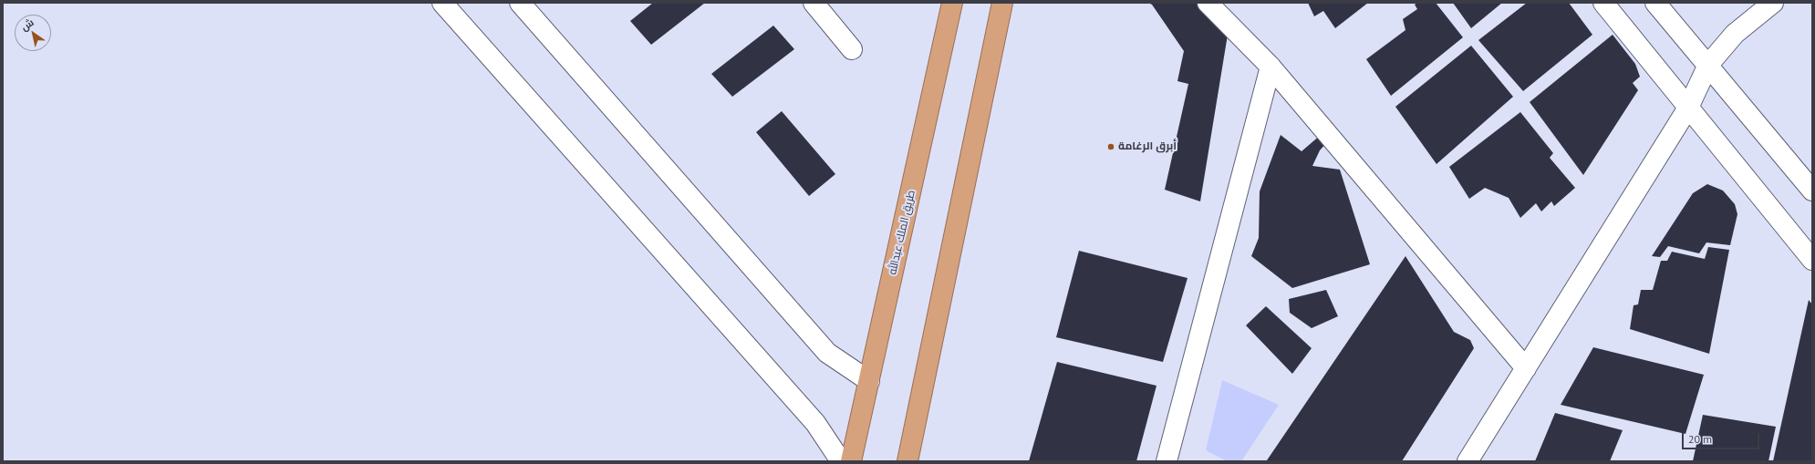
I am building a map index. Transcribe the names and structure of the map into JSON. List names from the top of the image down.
{
  "streets": {
    "highway": ["طريق الملك عبدالله"]
  },
  "places": ["أبرق الرغامة"],
  "scale_bar": "20 m",
  "north": "top left"
}
